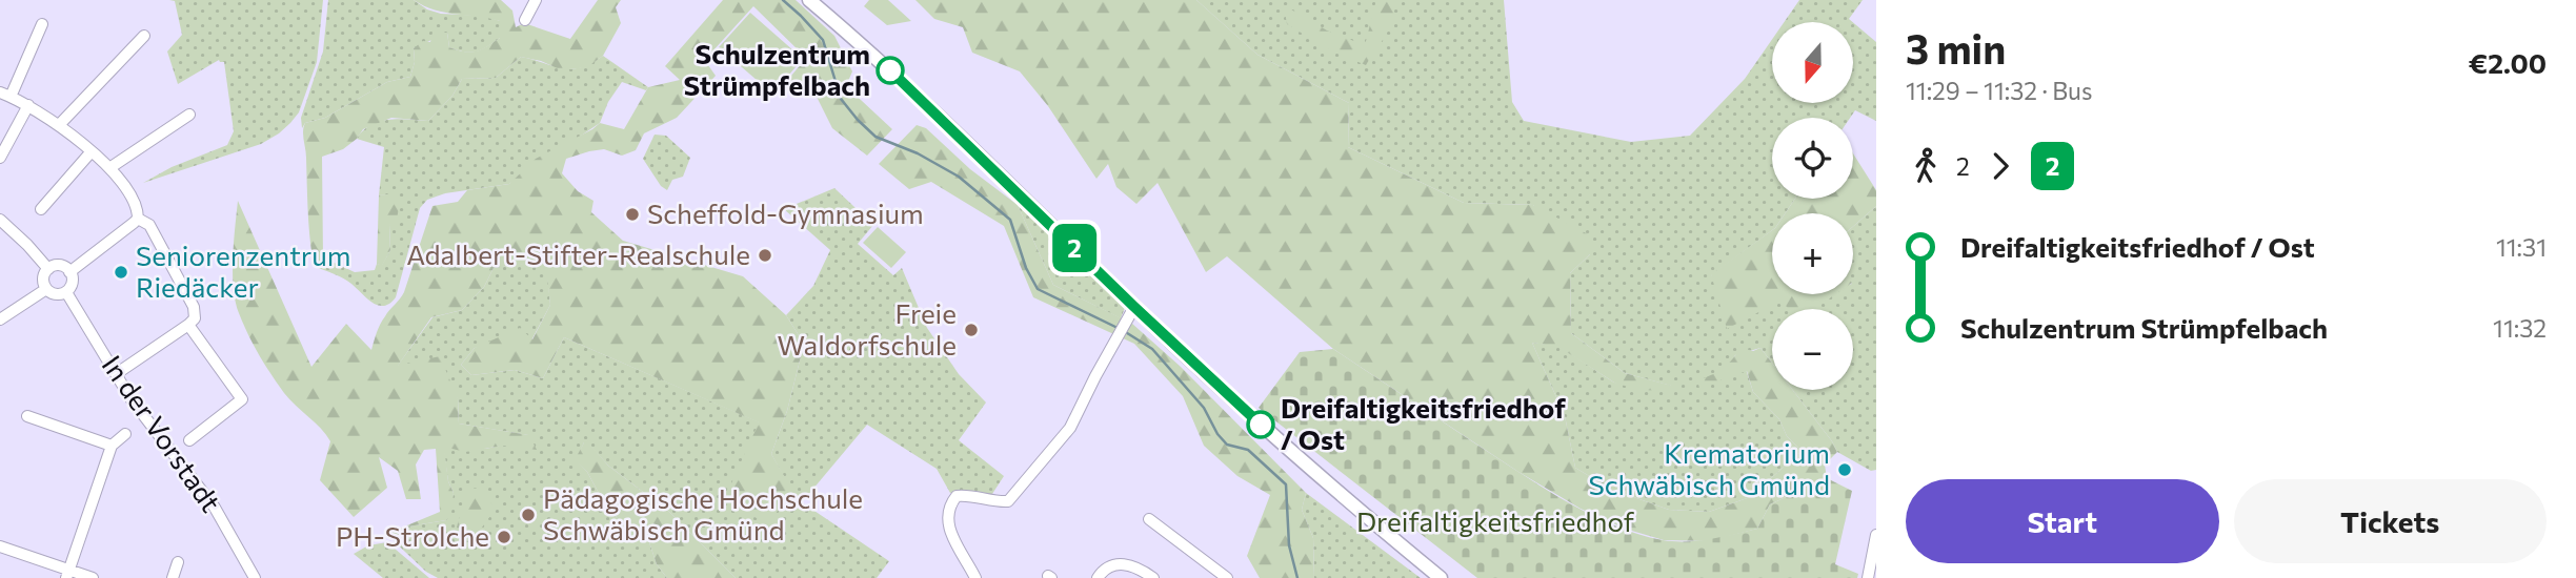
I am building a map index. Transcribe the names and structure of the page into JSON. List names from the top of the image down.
{
  "streets": {
    "street": ["In der Vorstadt"]
  },
  "parks": ["Dreifaltigkeitsfriedhof"],
  "places": [
    "Schulzentrum Strümpfelbach",
    "Scheffold-Gymnasium",
    "Adalbert-Stifter-Realschule",
    "Seniorenzentrum Riedäcker",
    "Freie Waldorfschule",
    "Dreifaltigkeitsfriedhof / Ost",
    "Krematorium Schwäbisch Gmünd",
    "Pädagogische Hochschule Schwäbisch Gmünd",
    "PH-Strolche"
  ],
  "lines": ["bus line 2"],
  "north": "bottom",
  "page": {
    "on_map": "2",
    "heading": ["3 min", "11:29 – 11:32 · Bus", "€2.00"],
    "map_buttons": ["+", "−"],
    "legs": ["2", "2"],
    "list": [
      {
        "name": "Dreifaltigkeitsfriedhof / Ost",
        "value": "11:31"
      },
      {
        "name": "Schulzentrum Strümpfelbach",
        "value": "11:32"
      }
    ],
    "buttons": ["Start", "Tickets"]
  }
}
